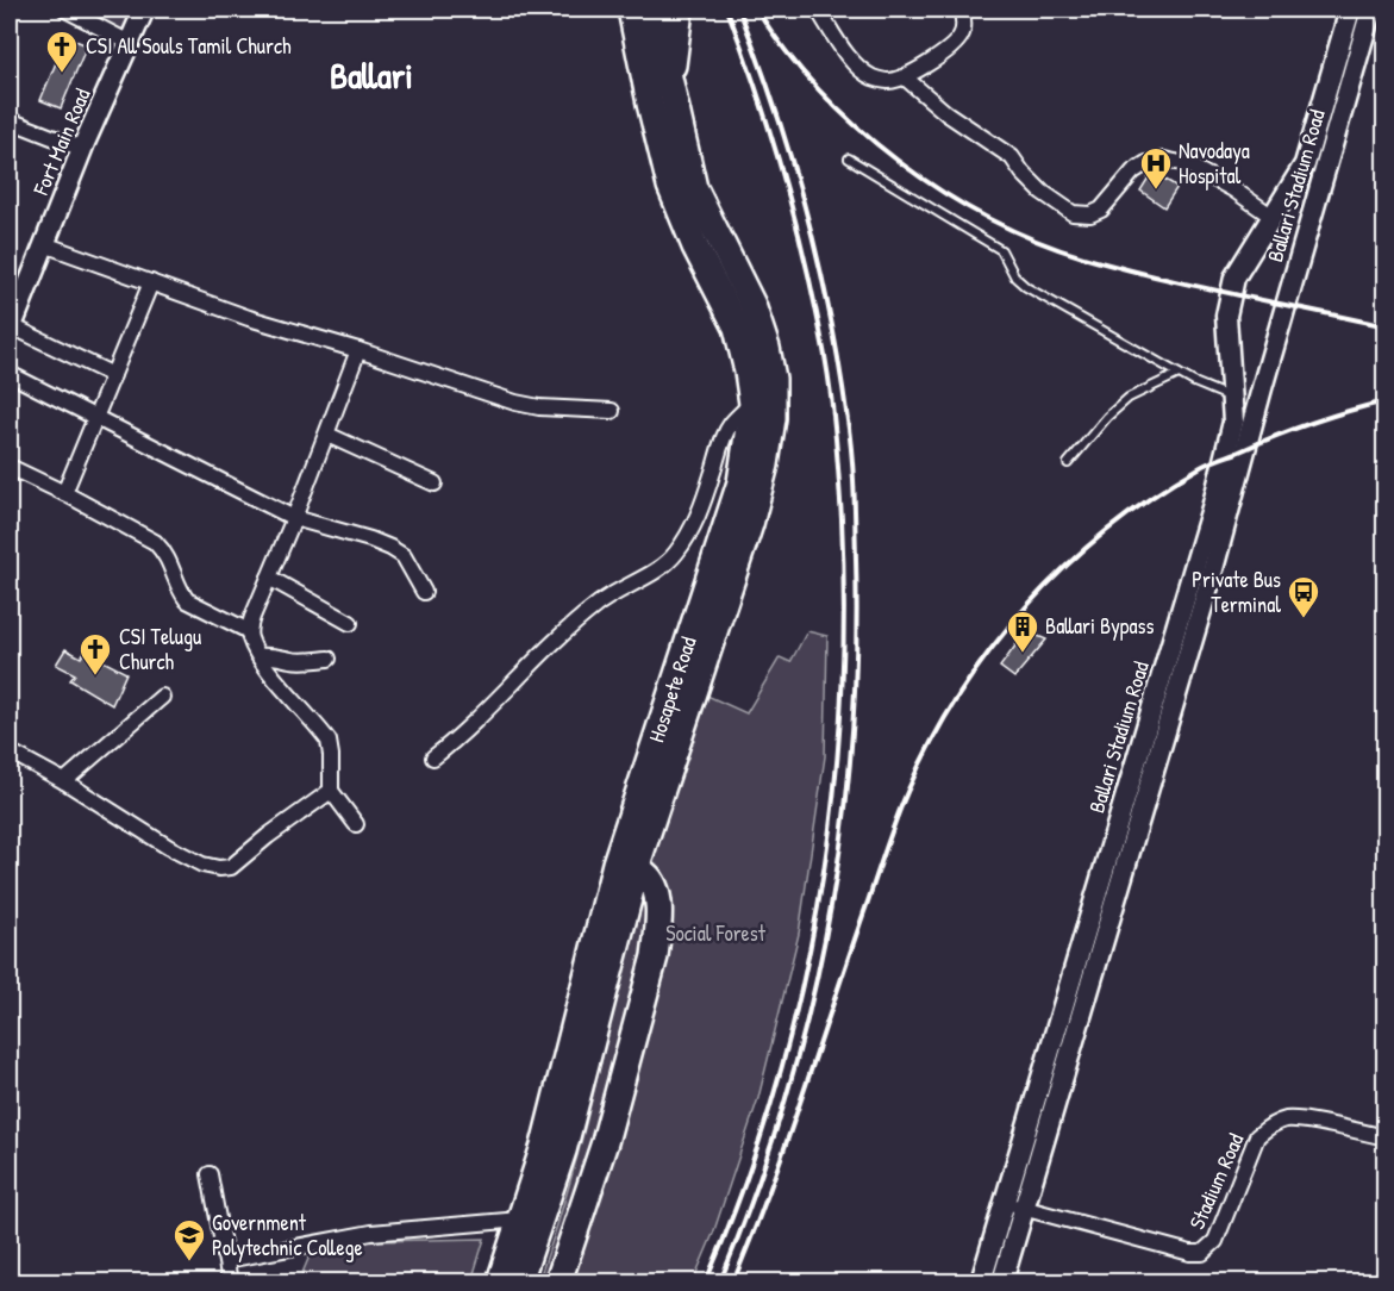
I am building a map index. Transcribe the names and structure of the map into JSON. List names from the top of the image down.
{
  "streets": {
    "highway": ["Hosapete Road"],
    "street": ["Fort Main Road", "Ballari Stadium Road", "Stadium Road"]
  },
  "crossings": [
    ["Ballari Stadium Road", "Stadium Road"]
  ],
  "districts": ["Ballari"],
  "parks": ["Social Forest"],
  "places": {
    "church": ["CSI All Souls Tamil Church", "CSI Telugu Church"],
    "hospital": ["Navodaya Hospital"],
    "bus stop": ["Private Bus Terminal"],
    "building": ["Ballari Bypass"],
    "school or university": ["Government Polytechnic College"]
  }
}
